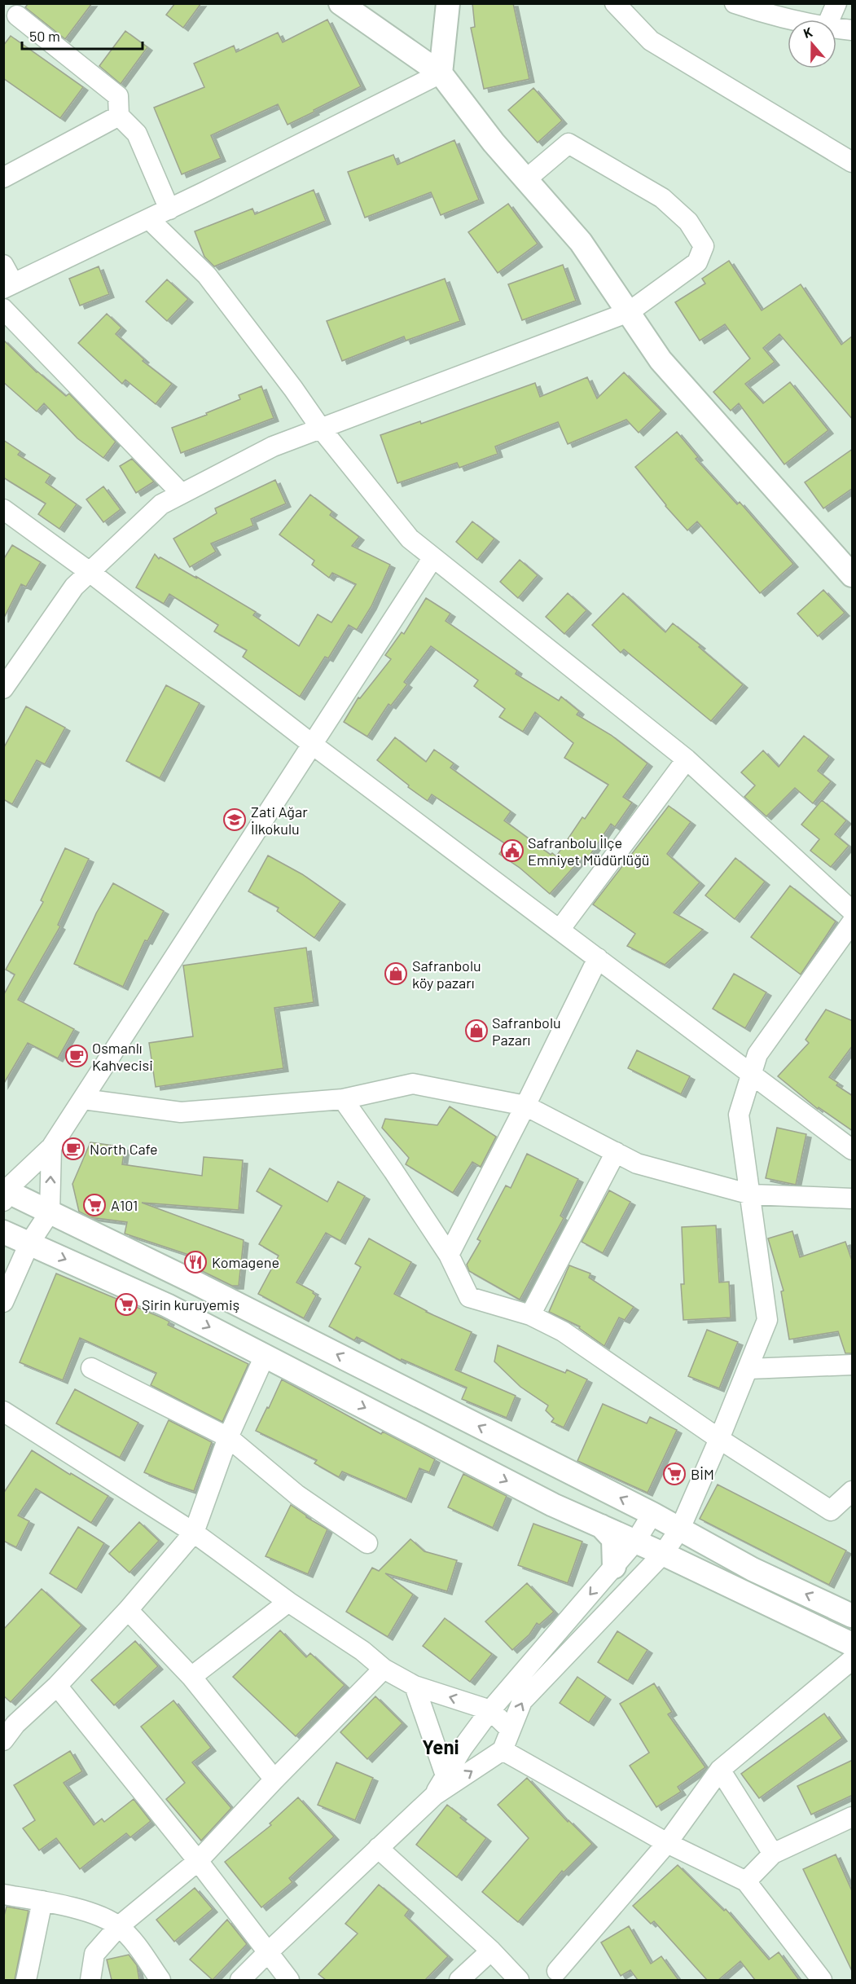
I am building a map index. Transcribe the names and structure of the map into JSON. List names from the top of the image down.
{
  "districts": ["Yeni"],
  "places": {
    "school or university": ["Zati Ağar İlkokulu"],
    "public building": ["Safranbolu İlçe Emniyet Müdürlüğü"],
    "shop": ["Safranbolu köy pazarı", "Safranbolu Pazarı"],
    "cafe": ["Osmanlı Kahvecisi", "North Cafe"],
    "supermarket": ["A101", "Şirin kuruyemiş", "BİM"],
    "restaurant": ["Komagene"]
  },
  "scale_bar": "50 m",
  "north": "top"
}
